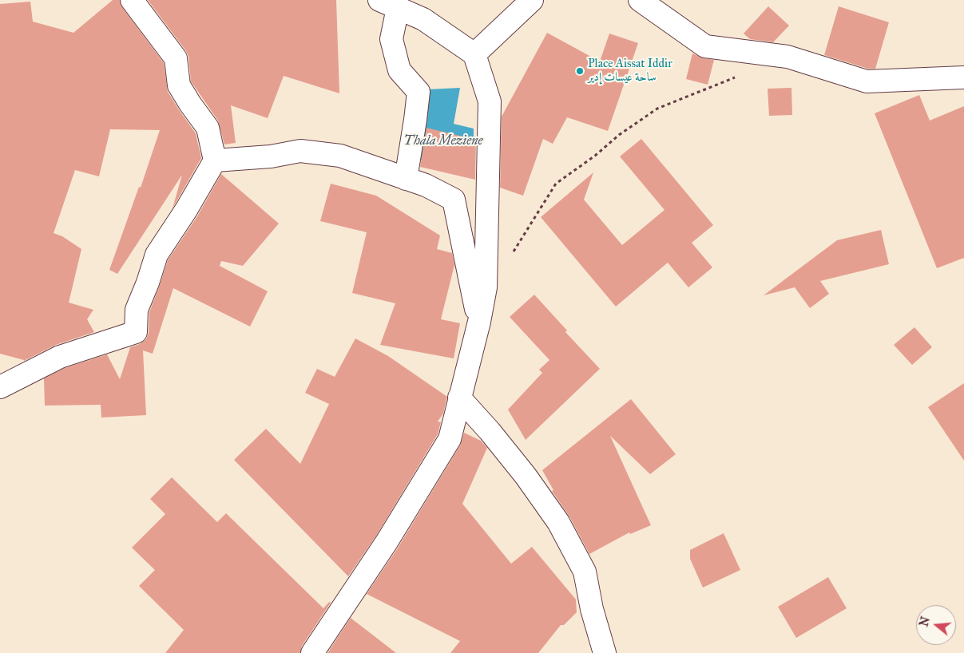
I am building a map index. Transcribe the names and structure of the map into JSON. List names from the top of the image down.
{
  "water": ["Thala Meziene"],
  "places": ["Place Aissat Iddir ساحة عيسات إدير"],
  "north": "left"
}
